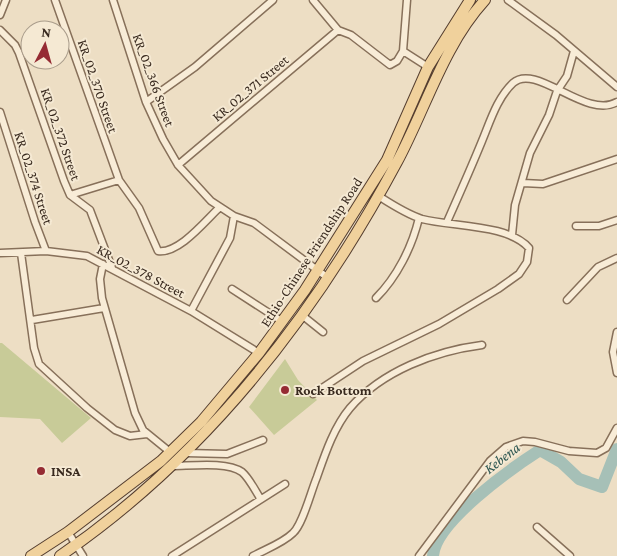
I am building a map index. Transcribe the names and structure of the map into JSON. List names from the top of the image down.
{
  "streets": {
    "main road": ["Ethio-Chinese Friendship Road"],
    "street": [
      "KR_02_366 Street",
      "KR_02_370 Street",
      "KR_02_371 Street",
      "KR_02_372 Street",
      "KR_02_374 Street",
      "KR_02_378 Street"
    ]
  },
  "crossings": [
    ["KR_02_366 Street", "KR_02_370 Street"],
    ["KR_02_366 Street", "KR_02_371 Street"],
    ["KR_02_366 Street", "Ethio-Chinese Friendship Road"],
    ["KR_02_370 Street", "KR_02_372 Street"],
    ["KR_02_372 Street", "KR_02_378 Street"],
    ["KR_02_374 Street", "KR_02_378 Street"],
    ["Ethio-Chinese Friendship Road", "KR_02_378 Street"]
  ],
  "water": ["Kebena"],
  "places": ["Rock Bottom", "INSA"],
  "north": "top"
}
